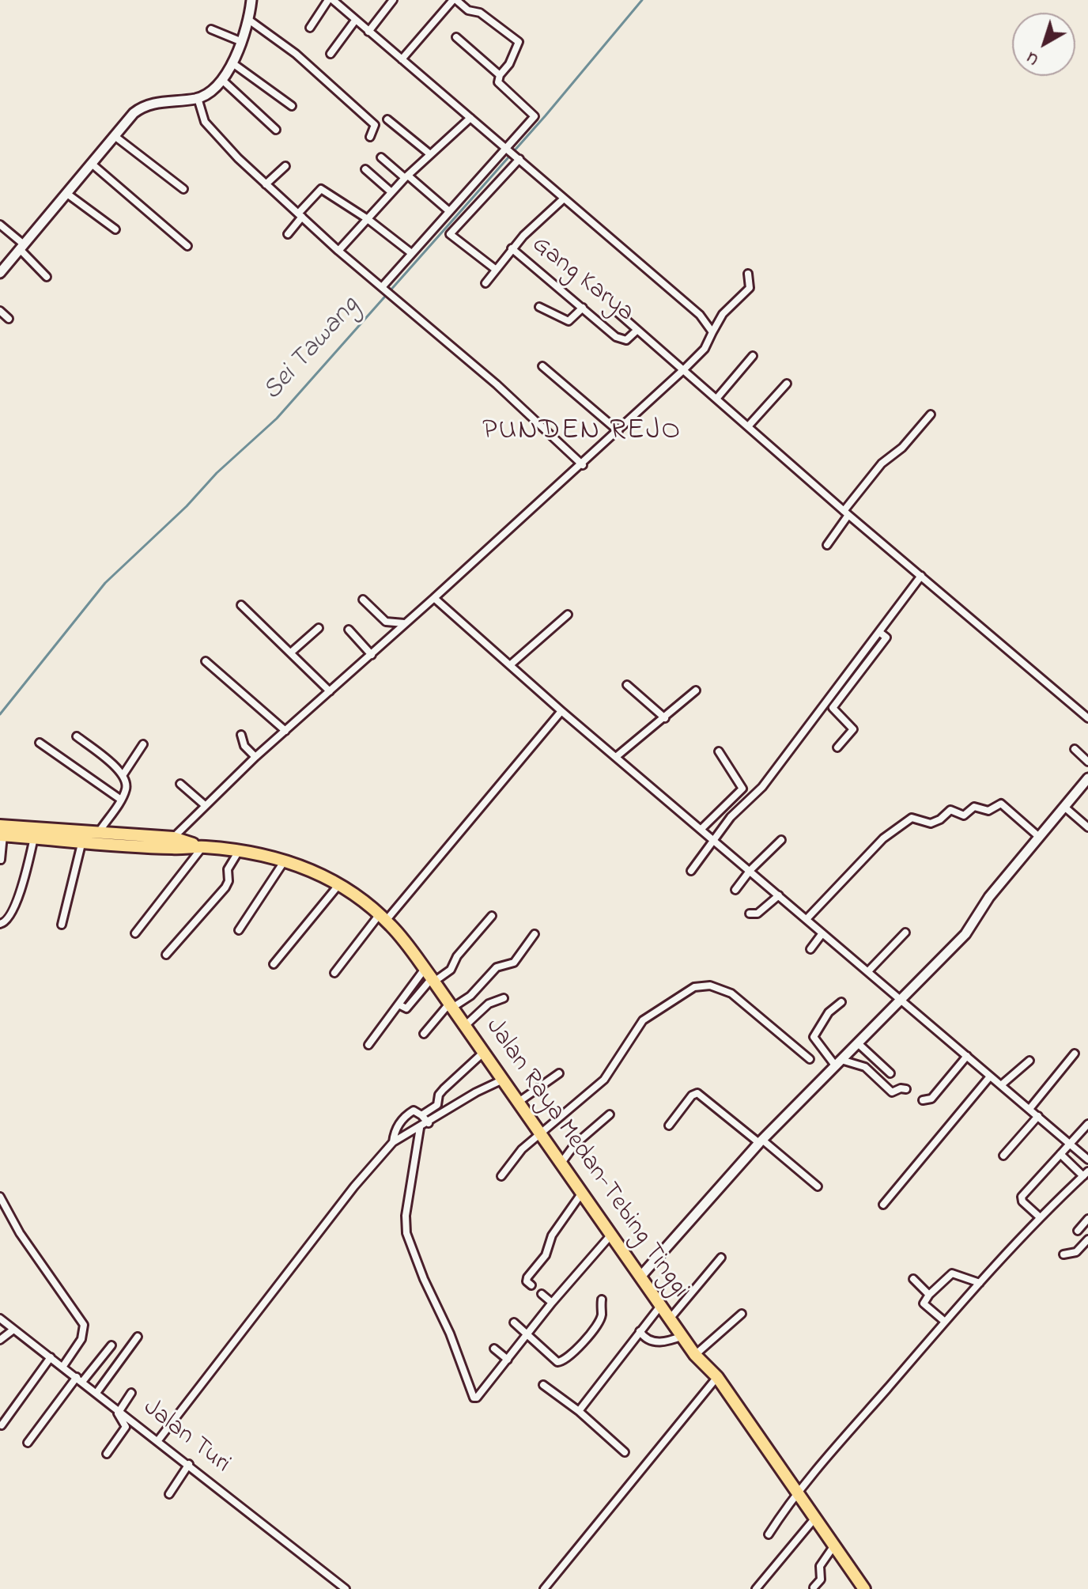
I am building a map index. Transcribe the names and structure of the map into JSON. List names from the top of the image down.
{
  "streets": {
    "highway": ["Jalan Raya Medan-Tebing Tinggi"],
    "street": ["Gang Karya", "Jalan Turi"]
  },
  "districts": ["PUNDEN REJO"],
  "water": ["Sei Tawang"],
  "north": "bottom left"
}
